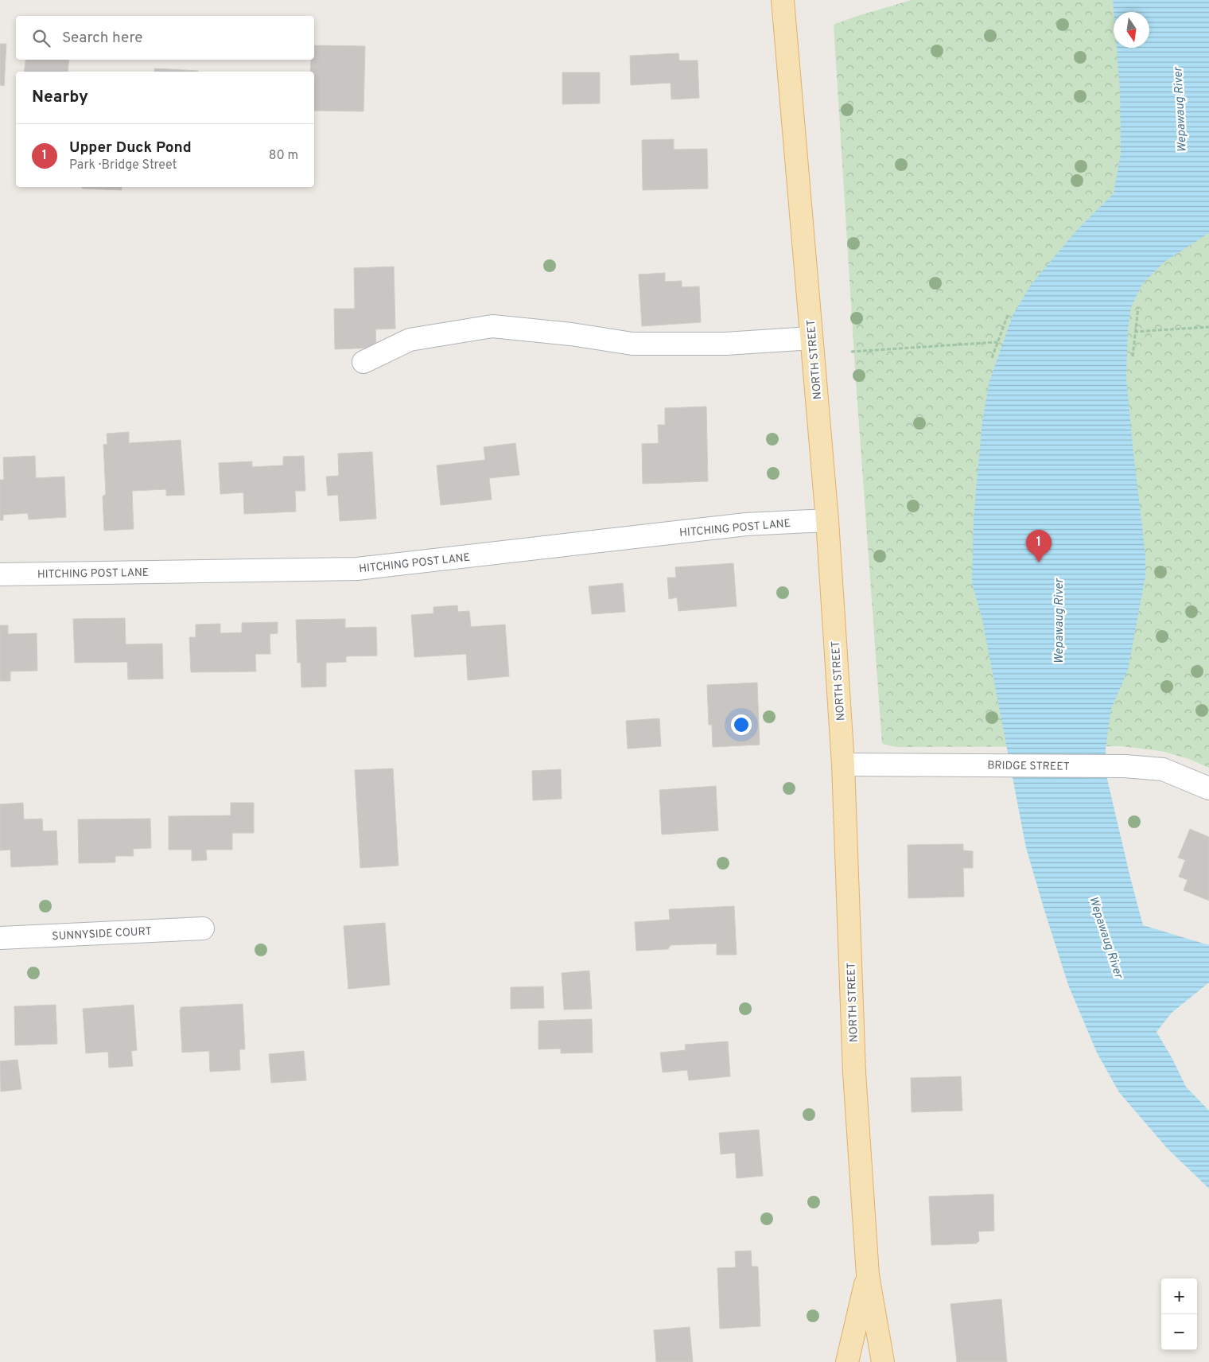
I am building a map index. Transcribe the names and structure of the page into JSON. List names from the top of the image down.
{
  "streets": {
    "main road": ["NORTH STREET"],
    "street": ["HITCHING POST LANE", "BRIDGE STREET", "SUNNYSIDE COURT"]
  },
  "crossings": [
    ["NORTH STREET", "HITCHING POST LANE"],
    ["NORTH STREET", "BRIDGE STREET"]
  ],
  "water": ["Wepawaug River"],
  "north": "bottom",
  "page": {
    "search": "Search here",
    "heading": "Nearby",
    "list": [
      {
        "mark": "1",
        "name": "Upper Duck Pond",
        "note": "Park · Bridge Street",
        "value": "80 m"
      }
    ],
    "pins": "1",
    "map_buttons": ["+", "−"]
  }
}
